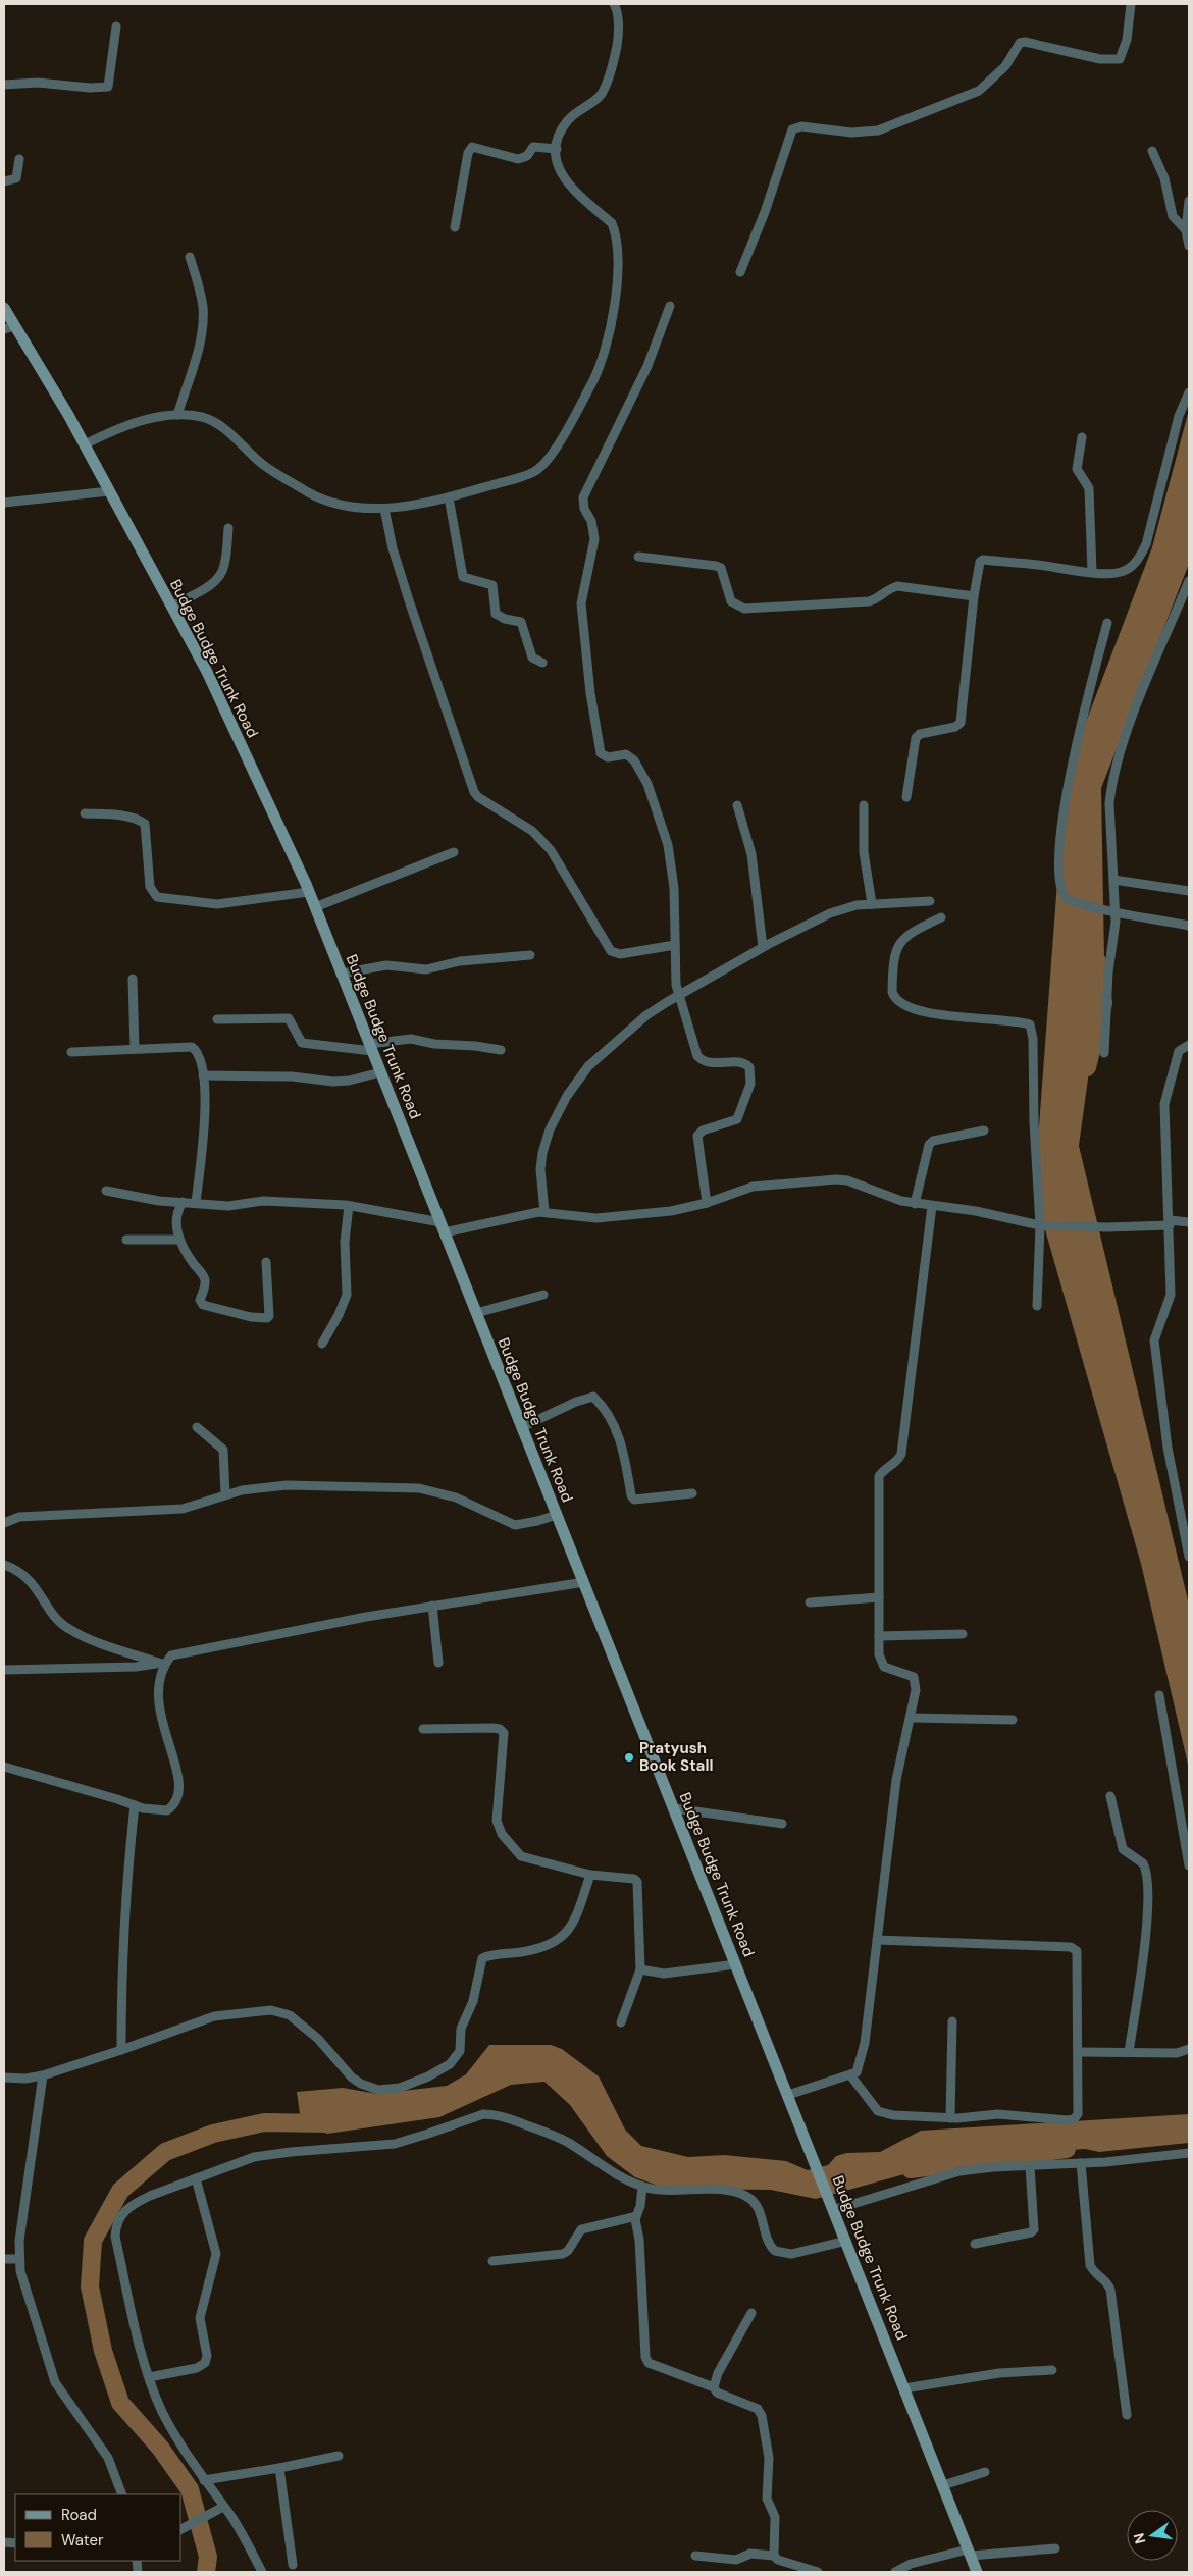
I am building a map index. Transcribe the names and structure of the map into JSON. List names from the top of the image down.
{
  "streets": {
    "main road": ["Budge Budge Trunk Road"]
  },
  "places": ["Pratyush Book Stall"],
  "legend": ["Road", "Water"],
  "north": "left"
}
